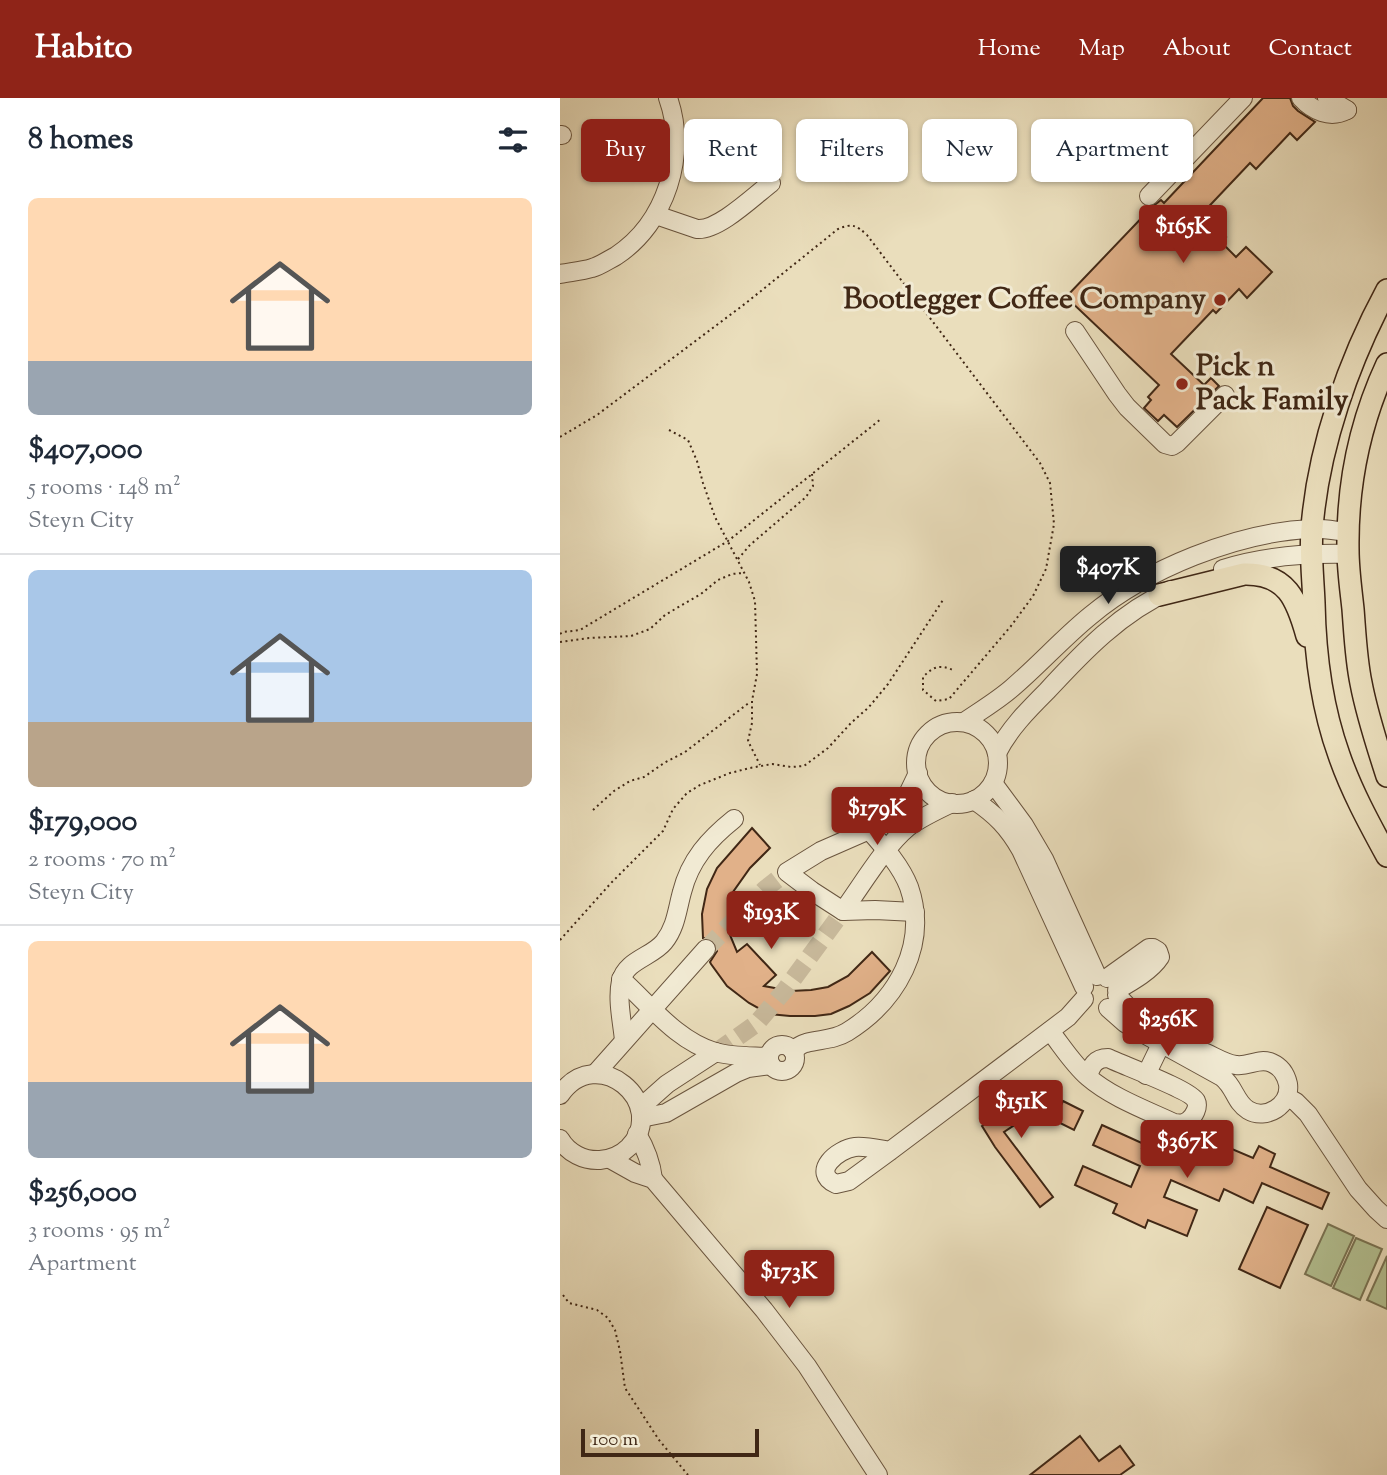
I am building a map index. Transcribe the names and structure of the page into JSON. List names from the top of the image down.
{
  "places": ["Bootlegger Coffee Company", "Pick n Pack Family"],
  "scale_bar": "100 m",
  "page": {
    "header": "Habito",
    "nav": [
      "Home",
      "Map",
      "About",
      "Contact"
    ],
    "heading": "8 homes",
    "chip": [
      "Buy",
      "Rent",
      "Filters",
      "New",
      "Apartment"
    ],
    "list": [
      {
        "name": "$407,000",
        "note": "5 rooms · 148 m² · Steyn City"
      },
      {
        "name": "$179,000",
        "note": "2 rooms · 70 m² · Steyn City"
      },
      {
        "name": "$256,000",
        "note": "3 rooms · 95 m² · Apartment"
      }
    ],
    "price": [
      "$165K",
      "$407K",
      "$179K",
      "$193K",
      "$256K",
      "$151K",
      "$367K",
      "$173K"
    ],
    "scale": "100 m"
  }
}
